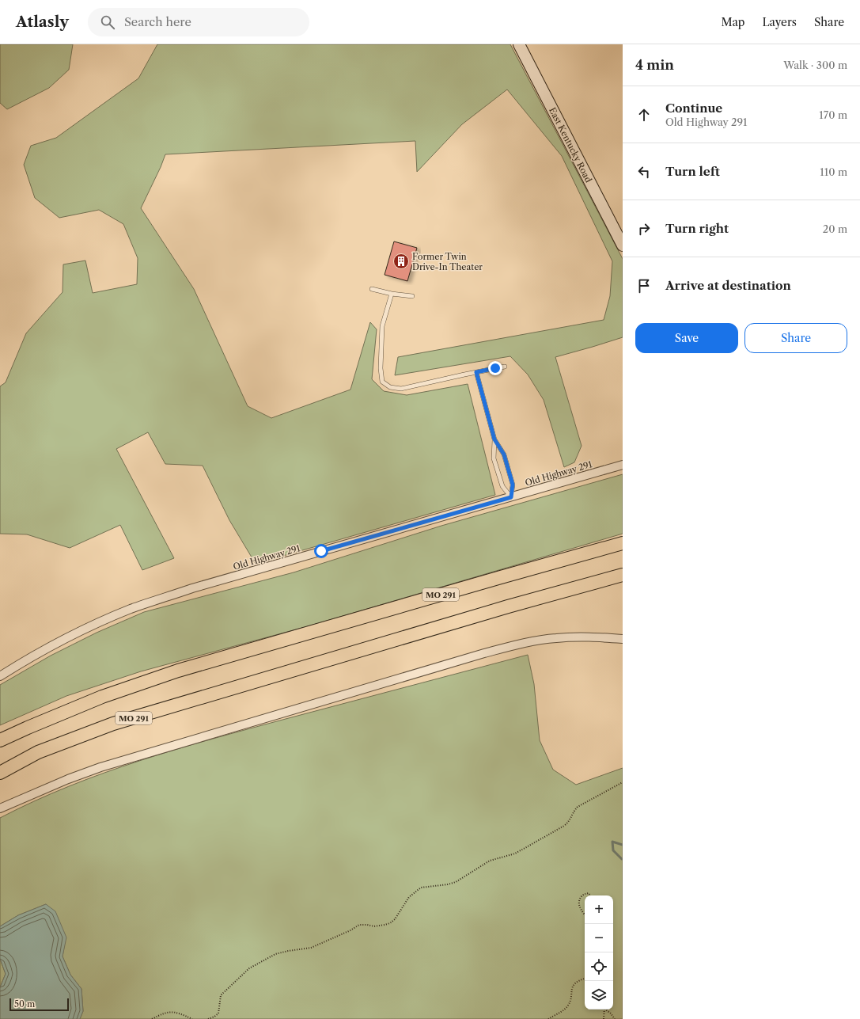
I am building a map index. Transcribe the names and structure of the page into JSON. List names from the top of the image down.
{
  "streets": {
    "highway": ["MO 291"],
    "main road": ["East Kentucky Road"],
    "street": ["Old Highway 291"]
  },
  "places": {
    "building": ["Former Twin Drive-In Theater"]
  },
  "scale_bar": "50 m",
  "page": {
    "header": "Atlasly",
    "search": "Search here",
    "nav": ["Map", "Layers", "Share"],
    "heading": ["4 min", "Walk · 300 m"],
    "list": [
      ["Continue", "Old Highway 291", "170 m"],
      ["Turn left", "110 m"],
      ["Turn right", "20 m"],
      "Arrive at destination"
    ],
    "buttons": ["Save", "Share"],
    "map_buttons": ["+", "−"],
    "scale": "50 m"
  }
}
